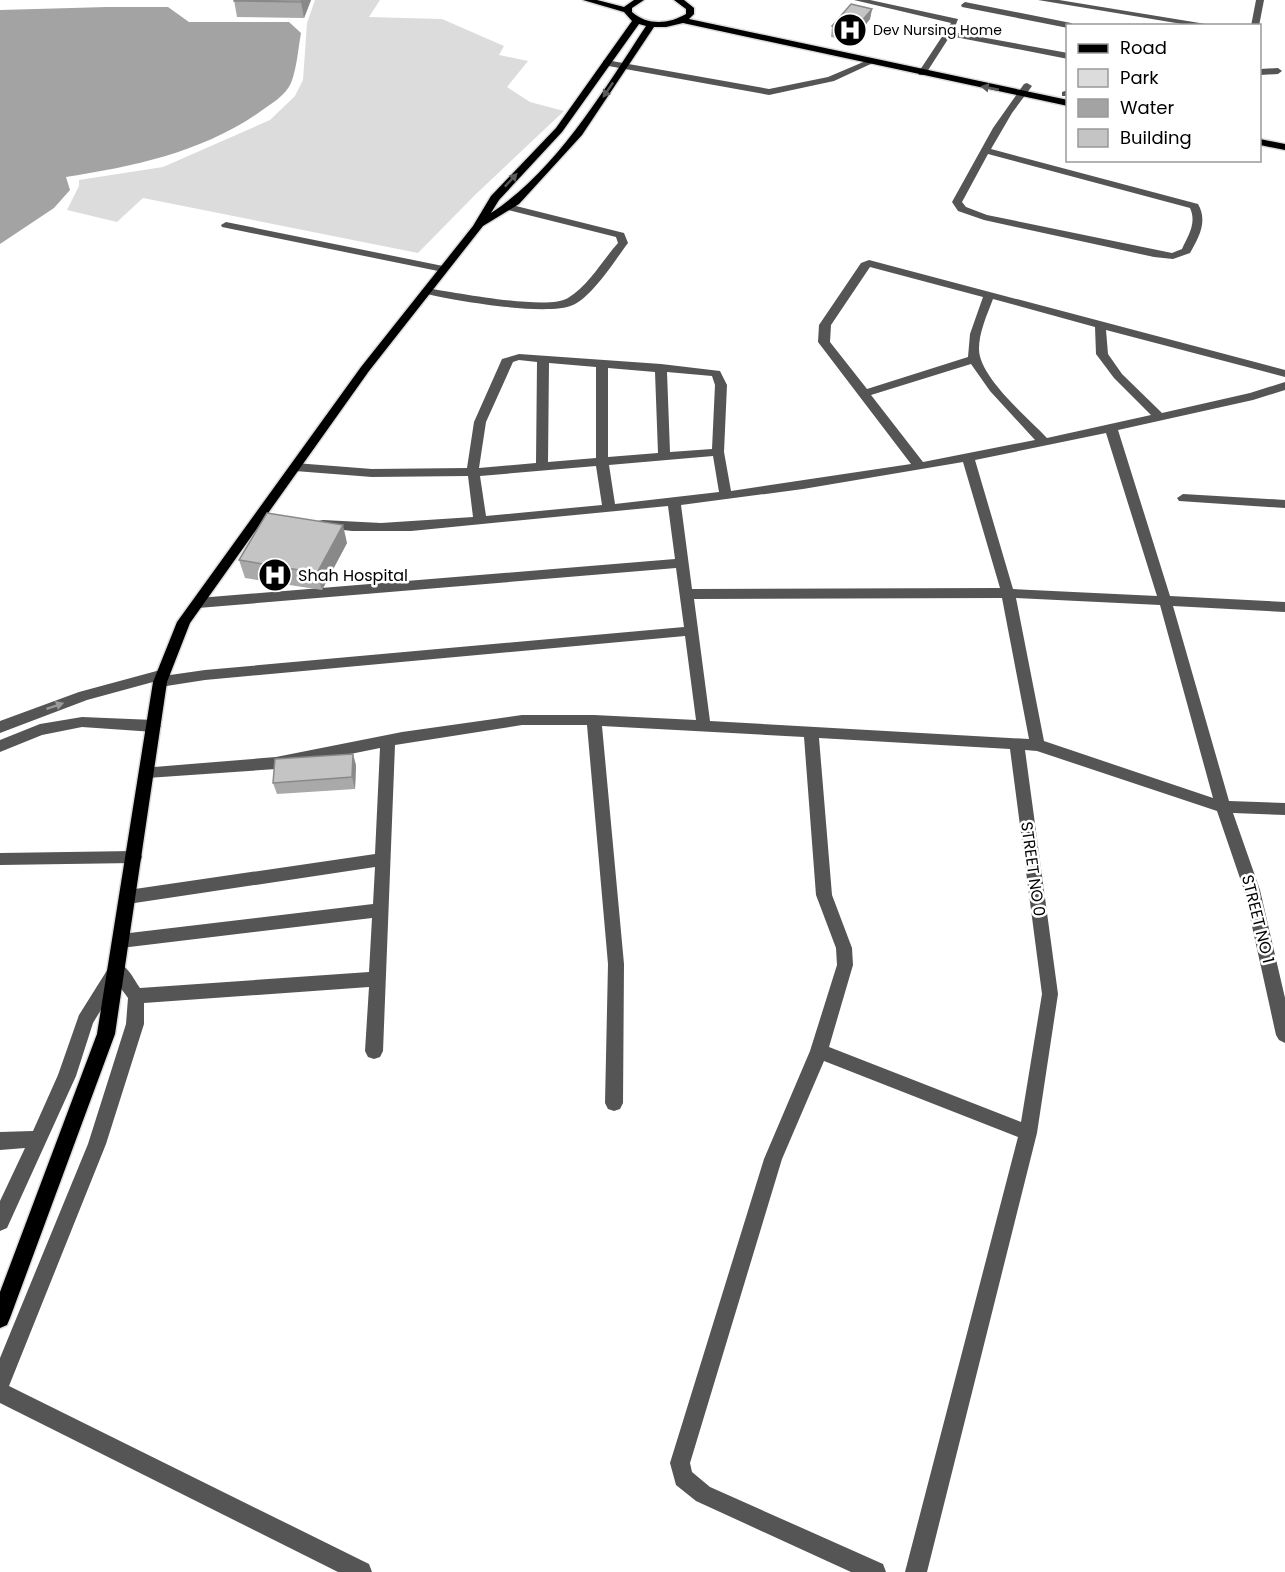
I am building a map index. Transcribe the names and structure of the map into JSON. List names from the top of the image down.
{
  "streets": {
    "street": ["STREET NO 0", "STREET NO 1"]
  },
  "places": {
    "hospital": ["Dev Nursing Home", "Shah Hospital"]
  },
  "legend": [
    "Road",
    "Park",
    "Water",
    "Building"
  ]
}
